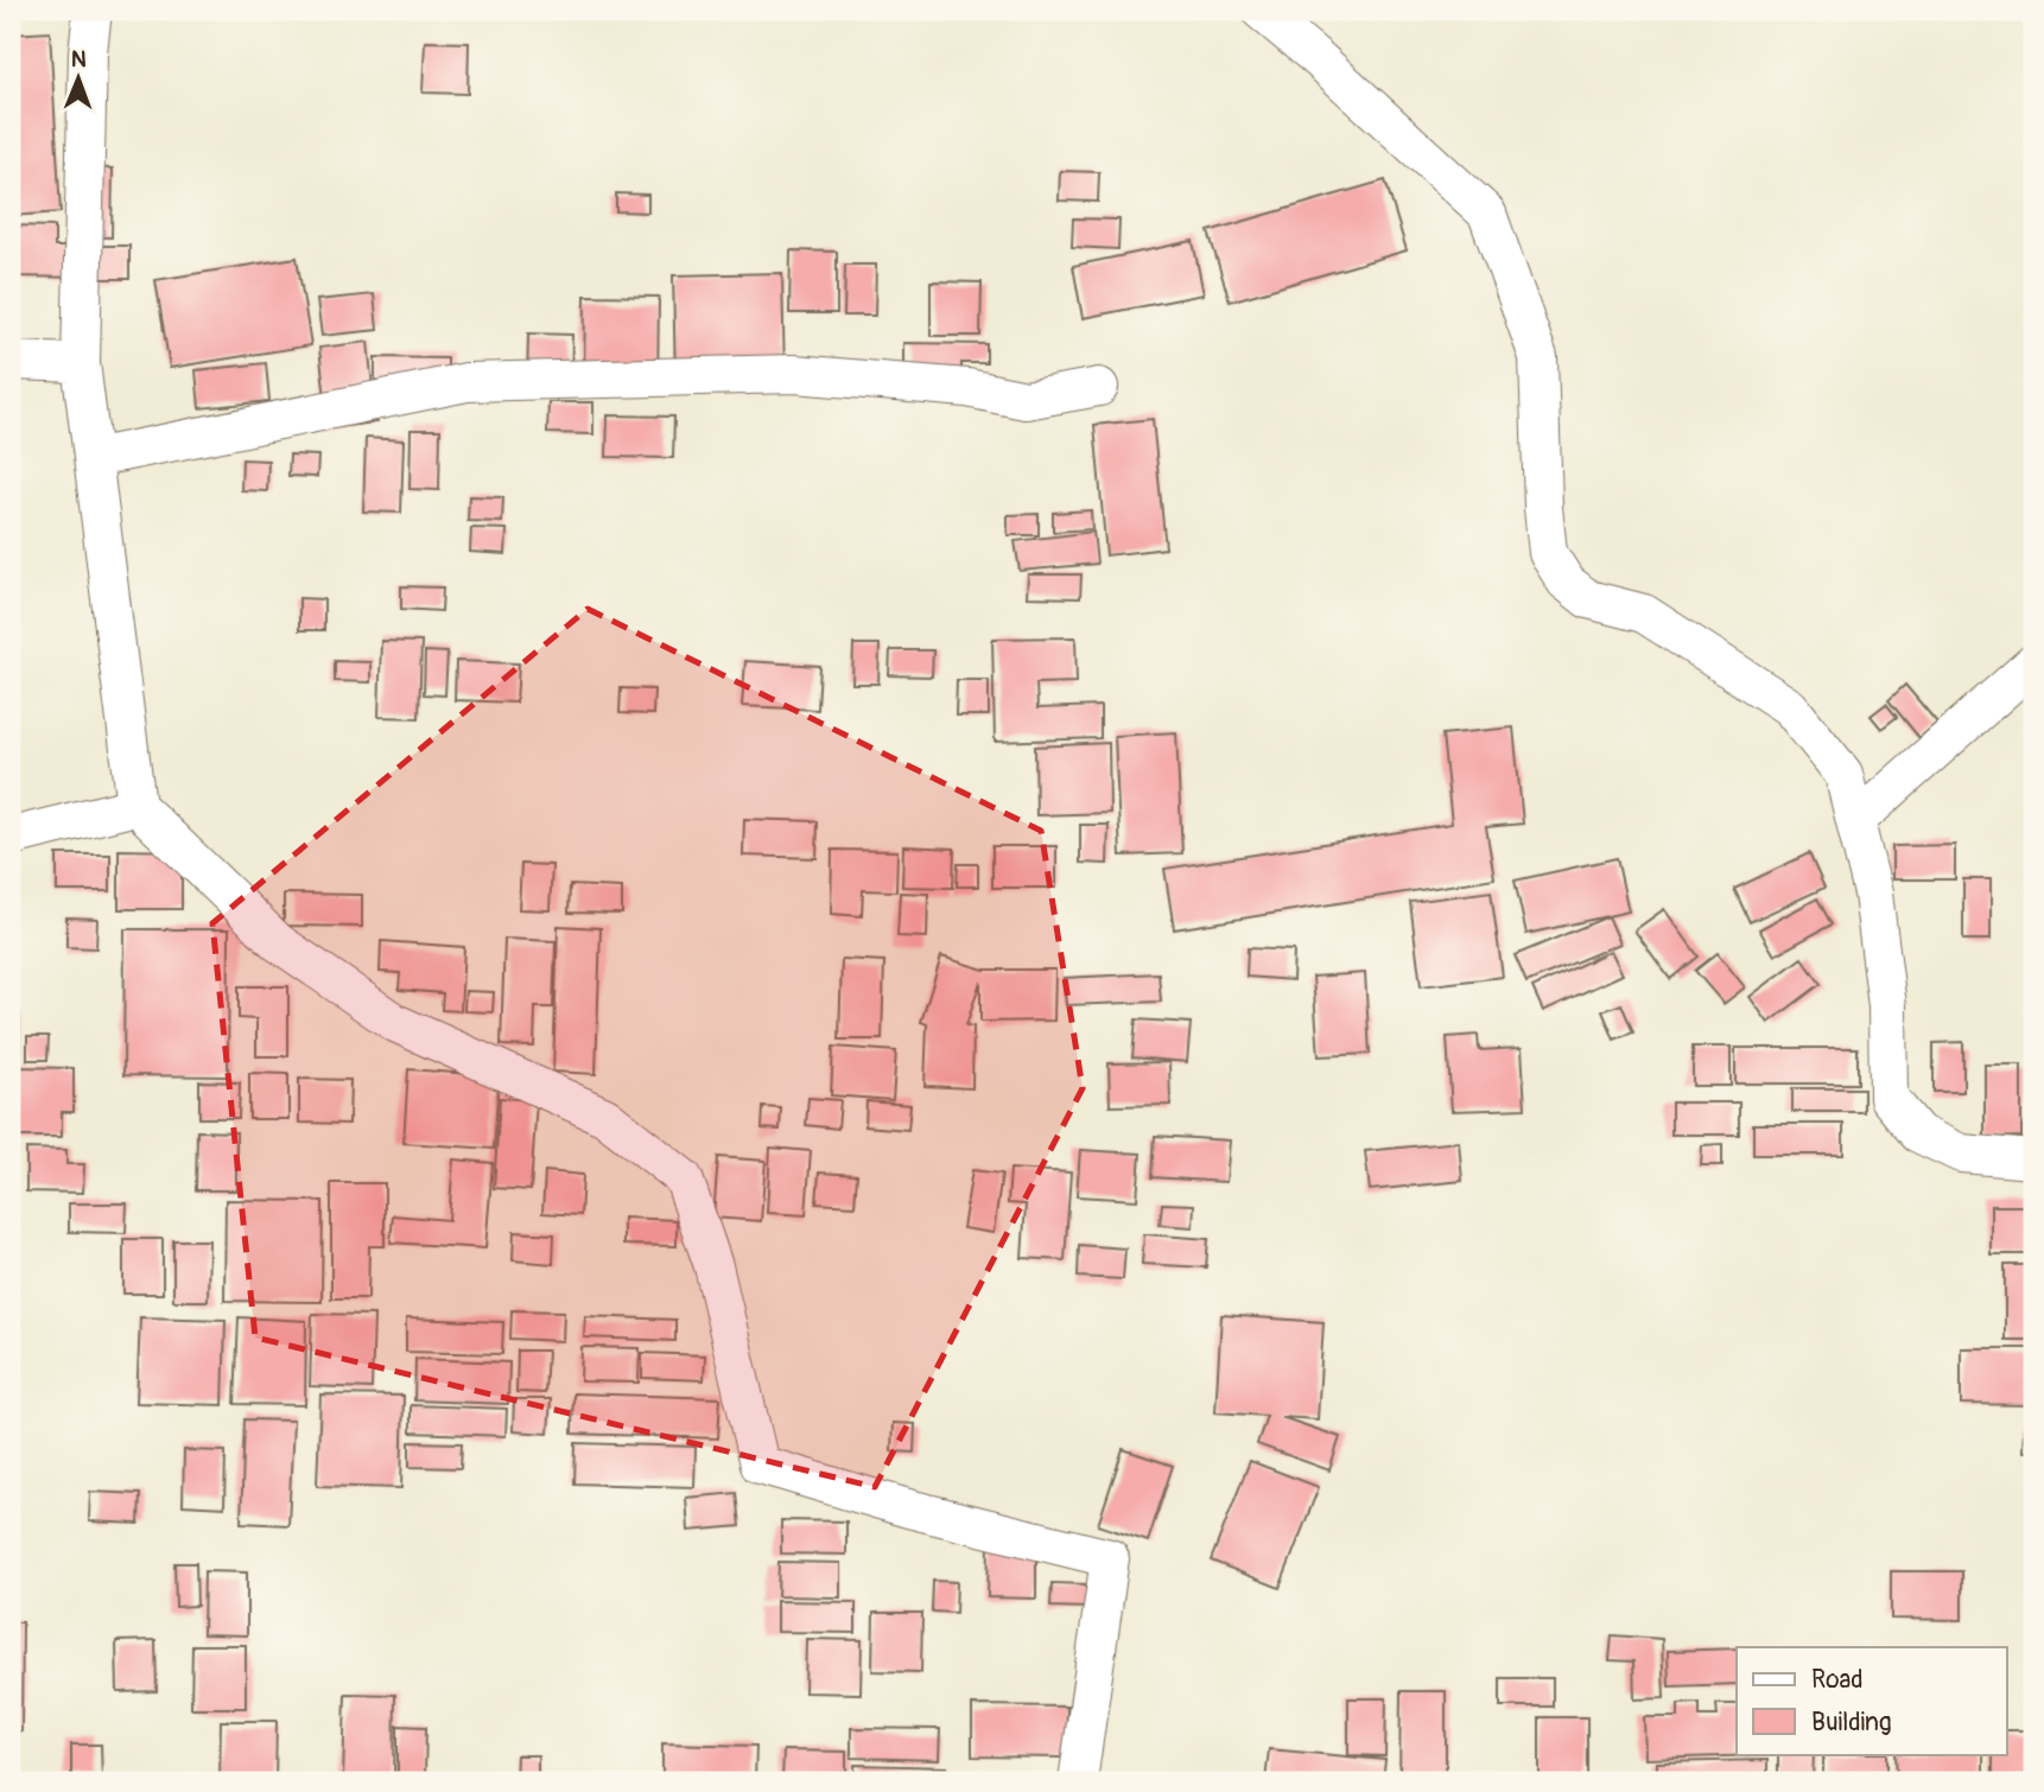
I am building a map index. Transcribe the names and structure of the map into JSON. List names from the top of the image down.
{
  "legend": ["Road", "Building"],
  "north": "top"
}
